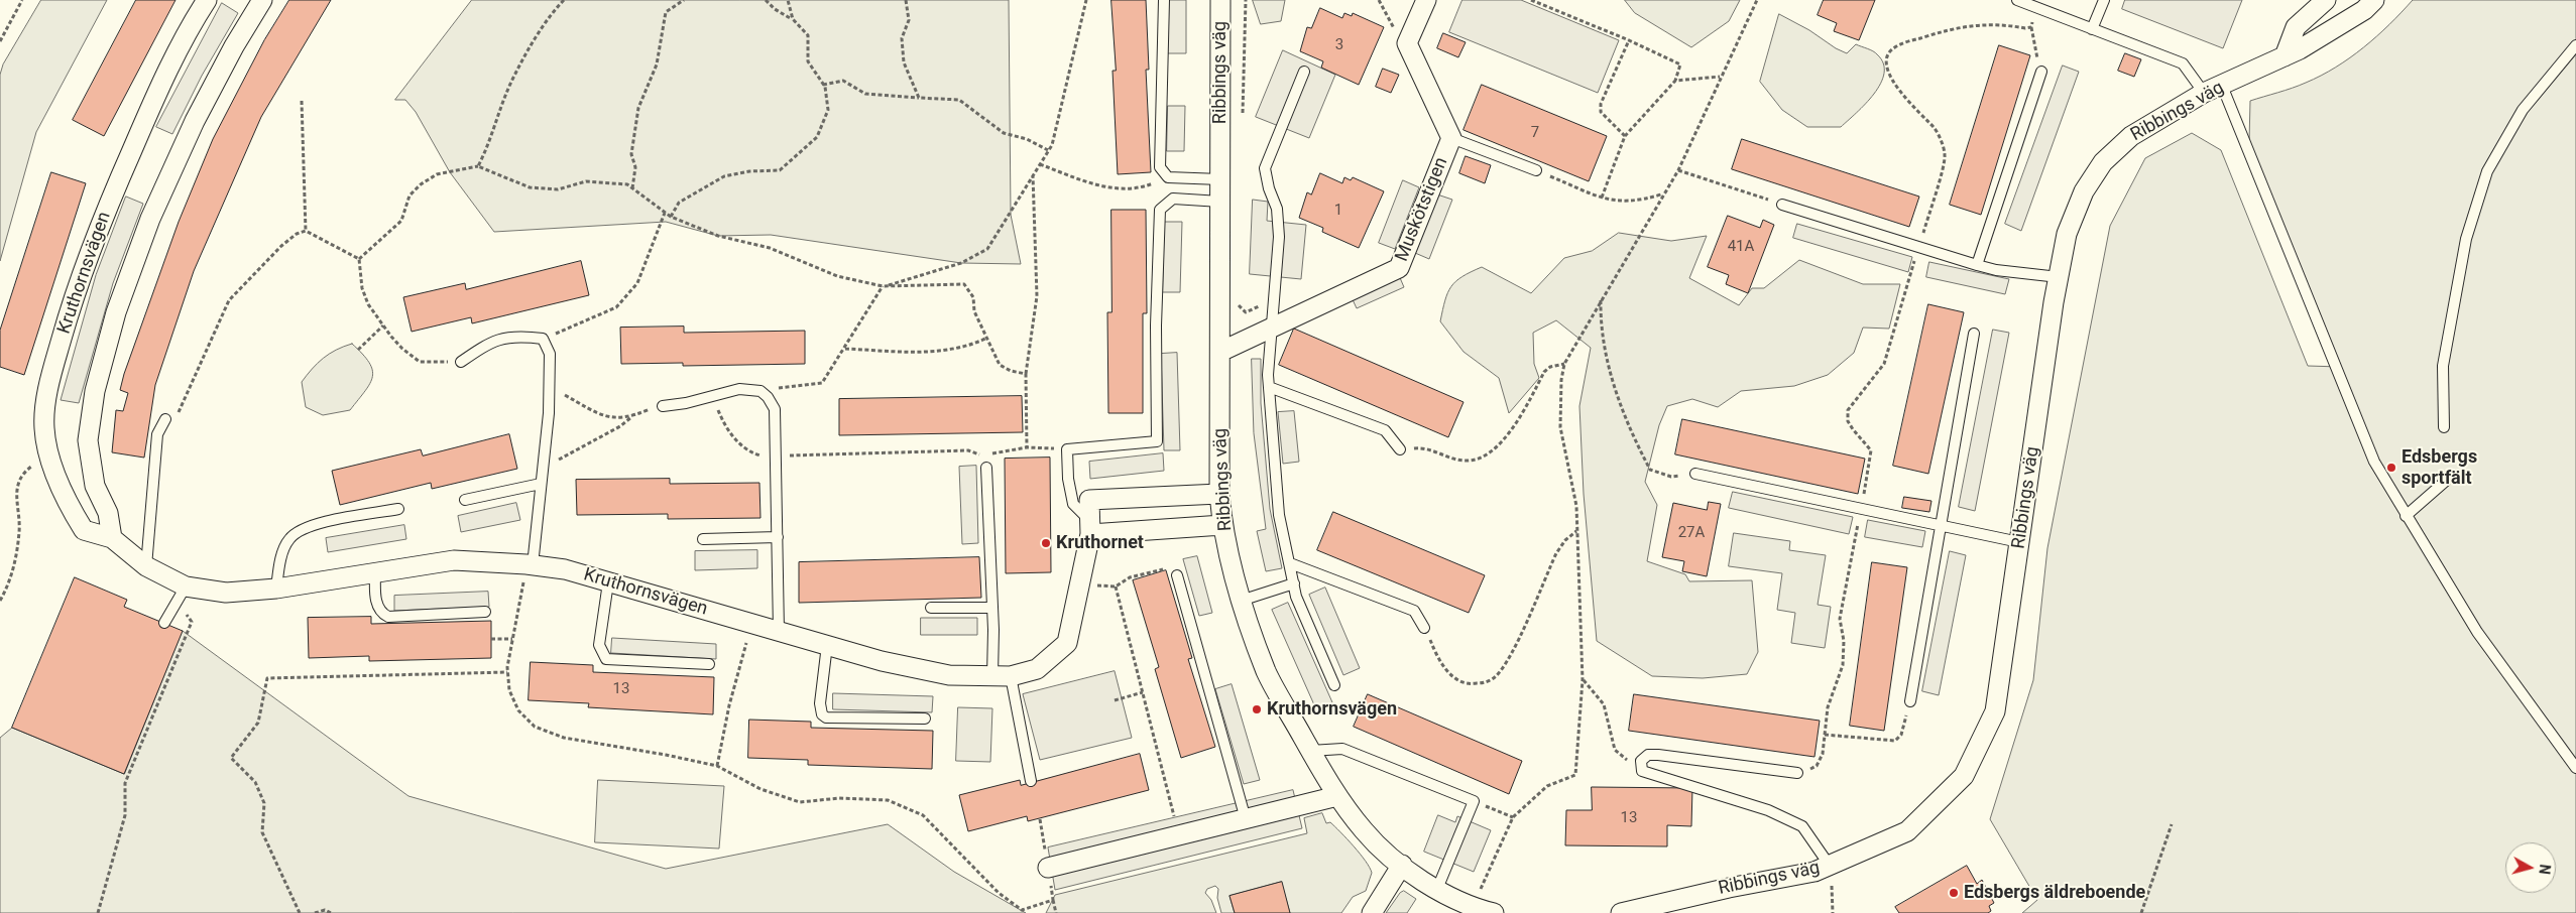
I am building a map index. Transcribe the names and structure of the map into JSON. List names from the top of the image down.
{
  "streets": {
    "street": ["Ribbings väg", "Muskötstigen", "Kruthornsvägen"]
  },
  "crossings": [
    ["Ribbings väg", "Muskötstigen"],
    ["Ribbings väg", "Kruthornsvägen"]
  ],
  "places": [
    "Edsbergs sportfält",
    "Kruthornet",
    "Kruthornsvägen",
    "Edsbergs äldreboende"
  ],
  "house_numbers": [
    "3",
    "7",
    "1",
    "41A",
    "27A",
    "13",
    "13"
  ],
  "north": "right"
}
